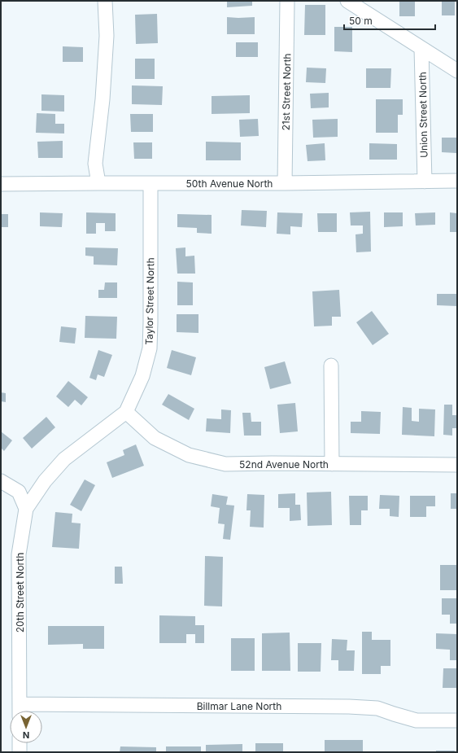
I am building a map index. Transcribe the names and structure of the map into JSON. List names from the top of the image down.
{
  "streets": {
    "street": [
      "21st Street North",
      "Union Street North",
      "50th Avenue North",
      "Taylor Street North",
      "52nd Avenue North",
      "20th Street North",
      "Billmar Lane North"
    ]
  },
  "crossings": [
    ["21st Street North", "50th Avenue North"],
    ["Union Street North", "50th Avenue North"],
    ["50th Avenue North", "Taylor Street North"],
    ["Taylor Street North", "52nd Avenue North"],
    ["Taylor Street North", "20th Street North"],
    ["20th Street North", "Billmar Lane North"]
  ],
  "scale_bar": "50 m",
  "north": "bottom"
}
